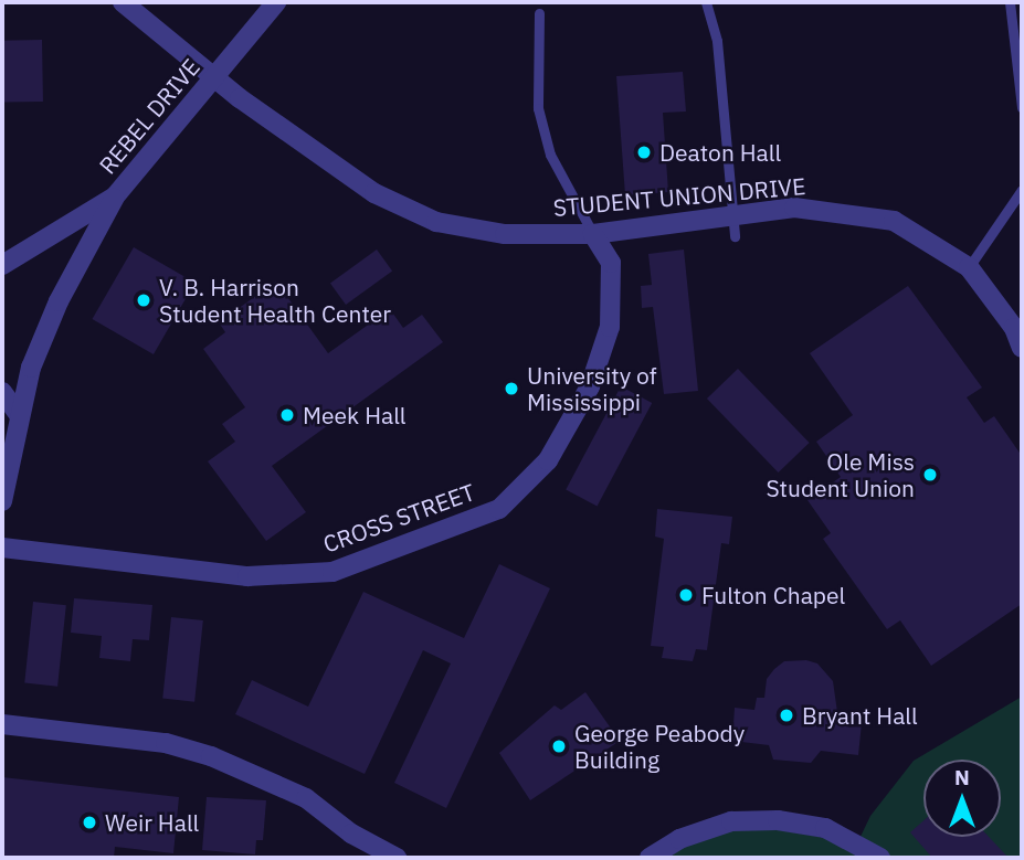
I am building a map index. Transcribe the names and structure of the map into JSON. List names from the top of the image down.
{
  "streets": {
    "street": ["REBEL DRIVE", "STUDENT UNION DRIVE", "CROSS STREET"]
  },
  "crossings": [
    ["REBEL DRIVE", "STUDENT UNION DRIVE"],
    ["STUDENT UNION DRIVE", "CROSS STREET"]
  ],
  "places": [
    "Deaton Hall",
    "V. B. Harrison Student Health Center",
    "University of Mississippi",
    "Meek Hall",
    "Ole Miss Student Union",
    "Fulton Chapel",
    "Bryant Hall",
    "George Peabody Building",
    "Weir Hall"
  ],
  "north": "top"
}
